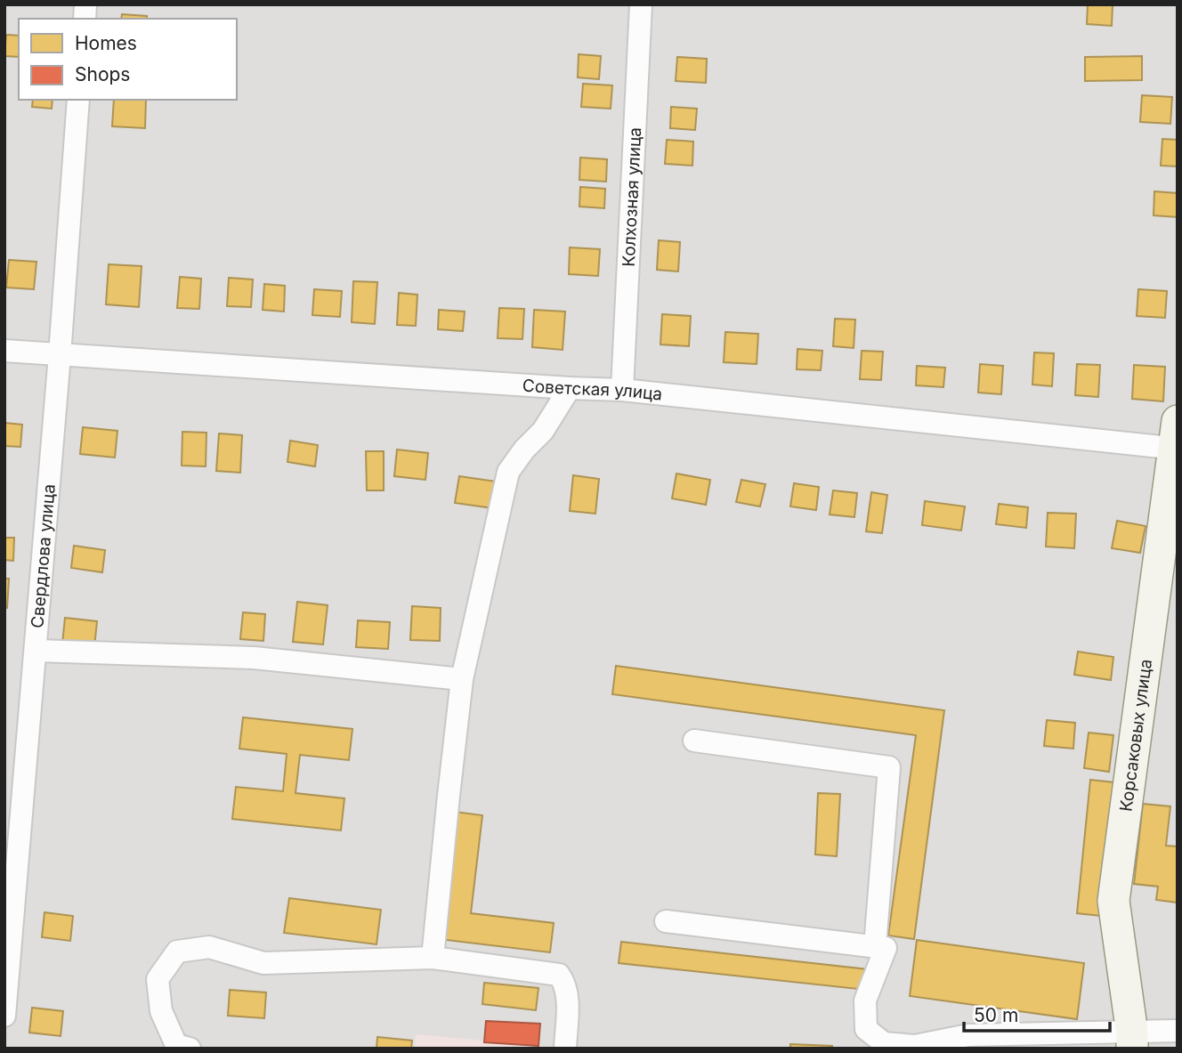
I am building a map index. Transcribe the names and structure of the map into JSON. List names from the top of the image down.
{
  "streets": {
    "street": [
      "Колхозная улица",
      "Советская улица",
      "Свердлова улица",
      "Корсаковых улица"
    ]
  },
  "crossings": [
    ["Колхозная улица", "Советская улица"],
    ["Советская улица", "Свердлова улица"],
    ["Советская улица", "Корсаковых улица"]
  ],
  "legend": ["Homes", "Shops"],
  "scale_bar": "50 m"
}
